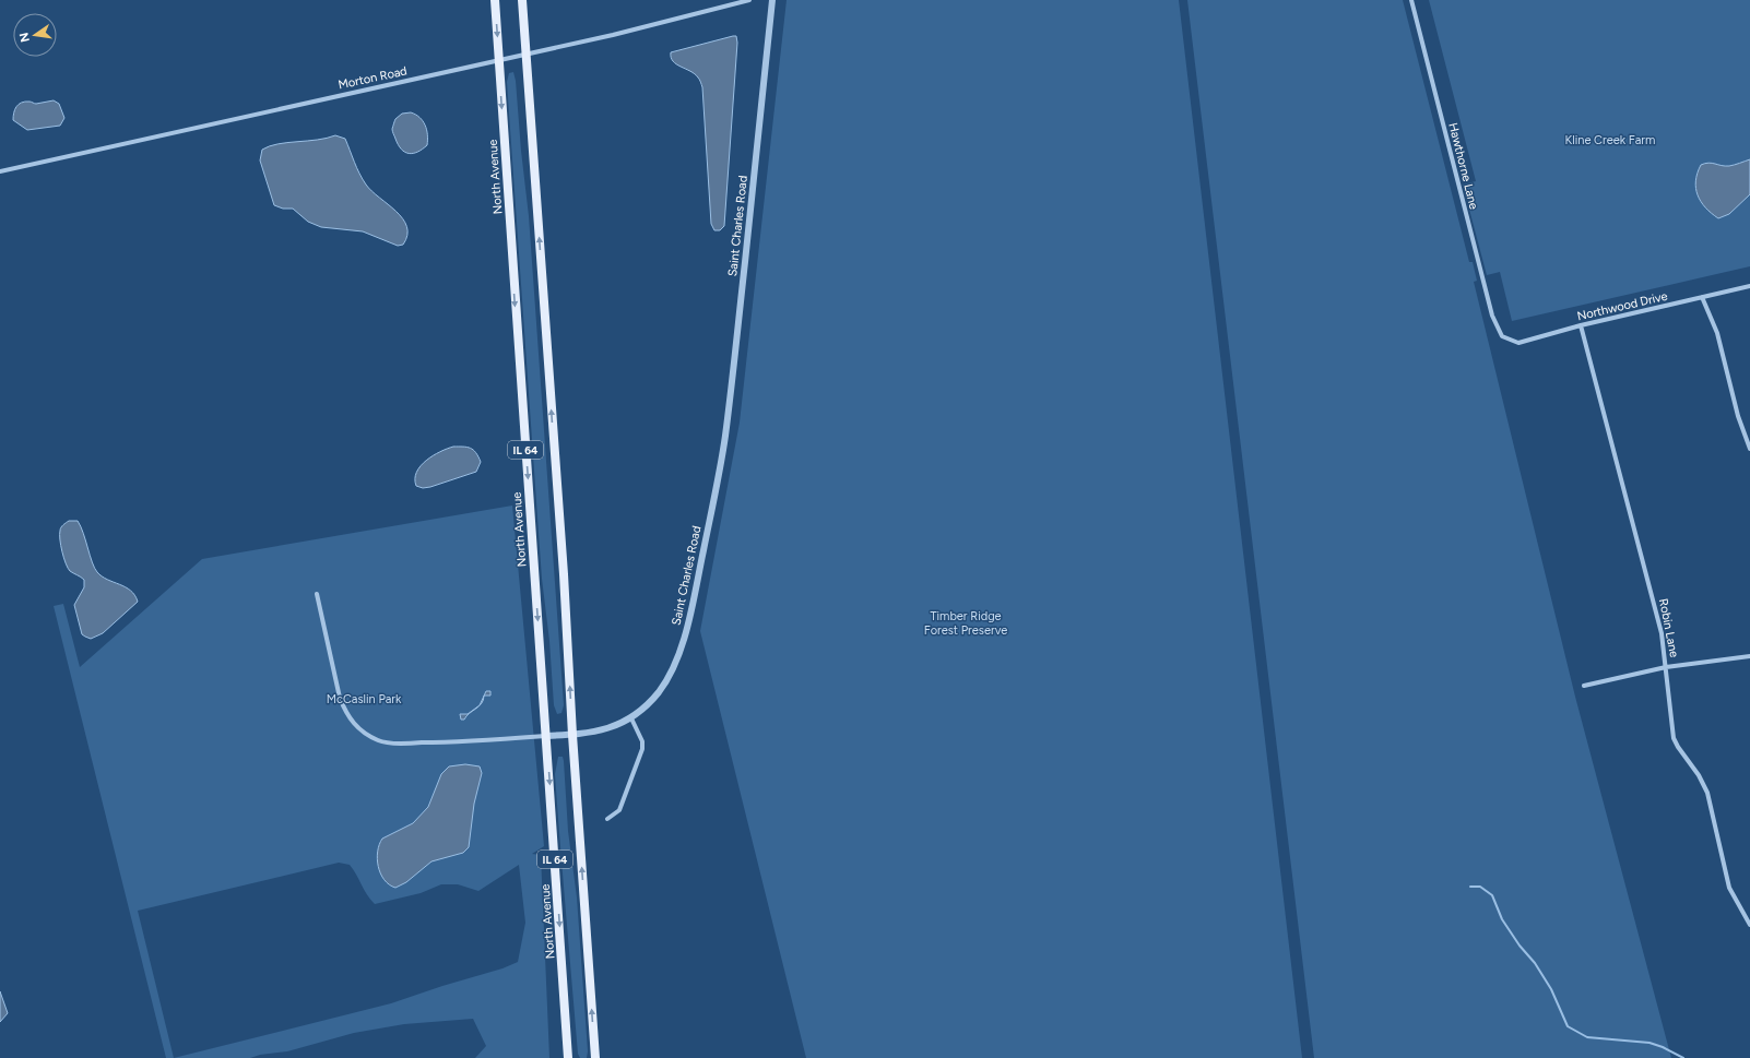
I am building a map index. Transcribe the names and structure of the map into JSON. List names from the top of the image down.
{
  "streets": {
    "main road": ["North Avenue", "IL 64"],
    "street": [
      "Morton Road",
      "Hawthorne Lane",
      "Saint Charles Road",
      "Northwood Drive",
      "Robin Lane"
    ]
  },
  "crossings": [
    ["Morton Road", "North Avenue"],
    ["Morton Road", "IL 64"],
    ["Hawthorne Lane", "Northwood Drive"],
    ["North Avenue", "Saint Charles Road"],
    ["Saint Charles Road", "IL 64"],
    ["Northwood Drive", "Robin Lane"]
  ],
  "parks": ["Kline Creek Farm", "Timber Ridge Forest Preserve", "McCaslin Park"],
  "north": "left"
}
